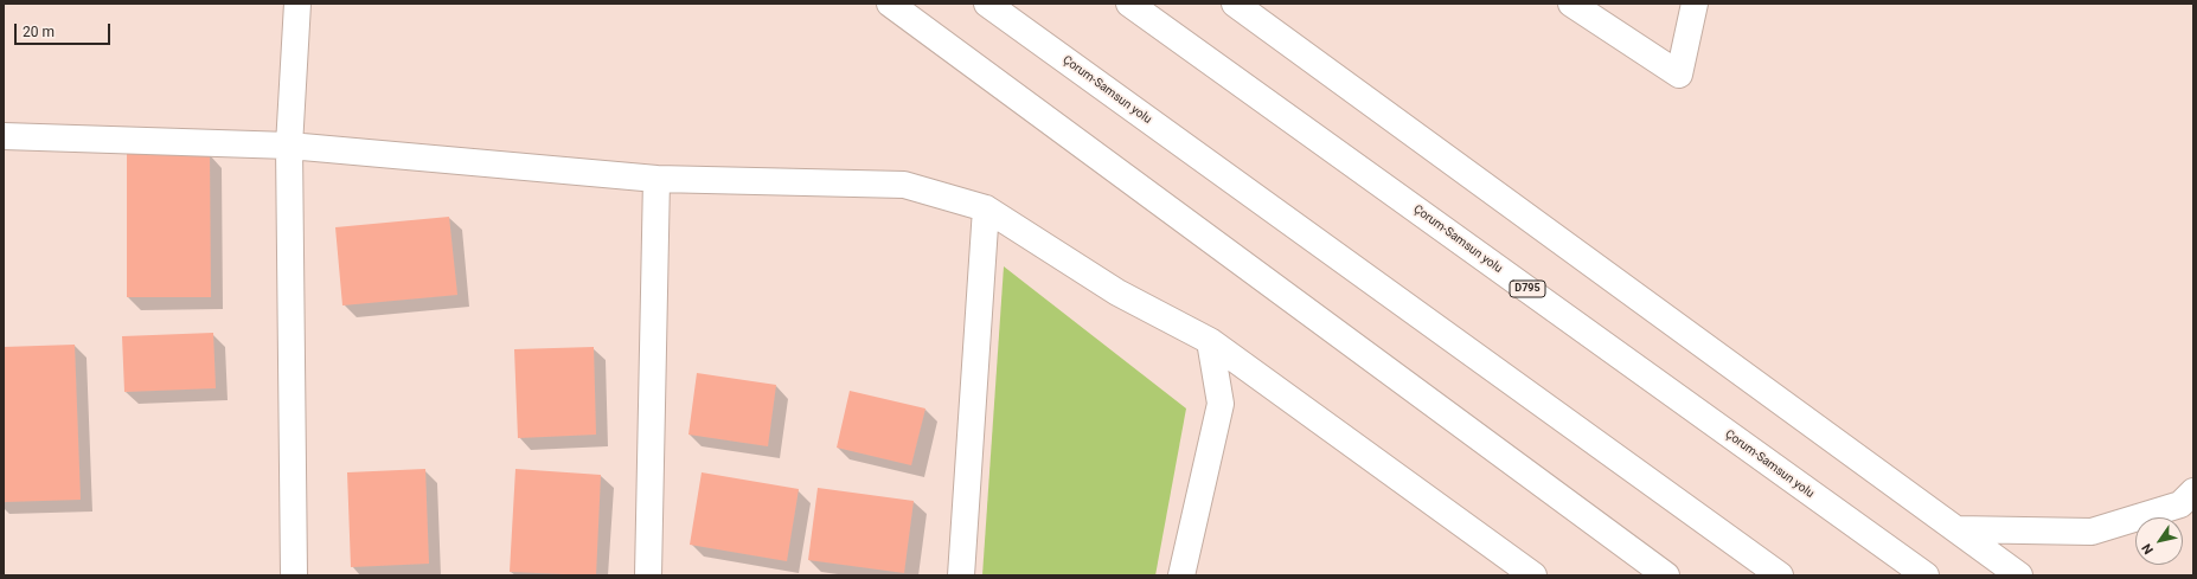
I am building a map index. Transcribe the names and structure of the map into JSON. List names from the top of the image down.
{
  "streets": {
    "main road": ["Çorum-Samsun yolu", "D795"]
  },
  "scale_bar": "20 m",
  "north": "bottom left"
}
